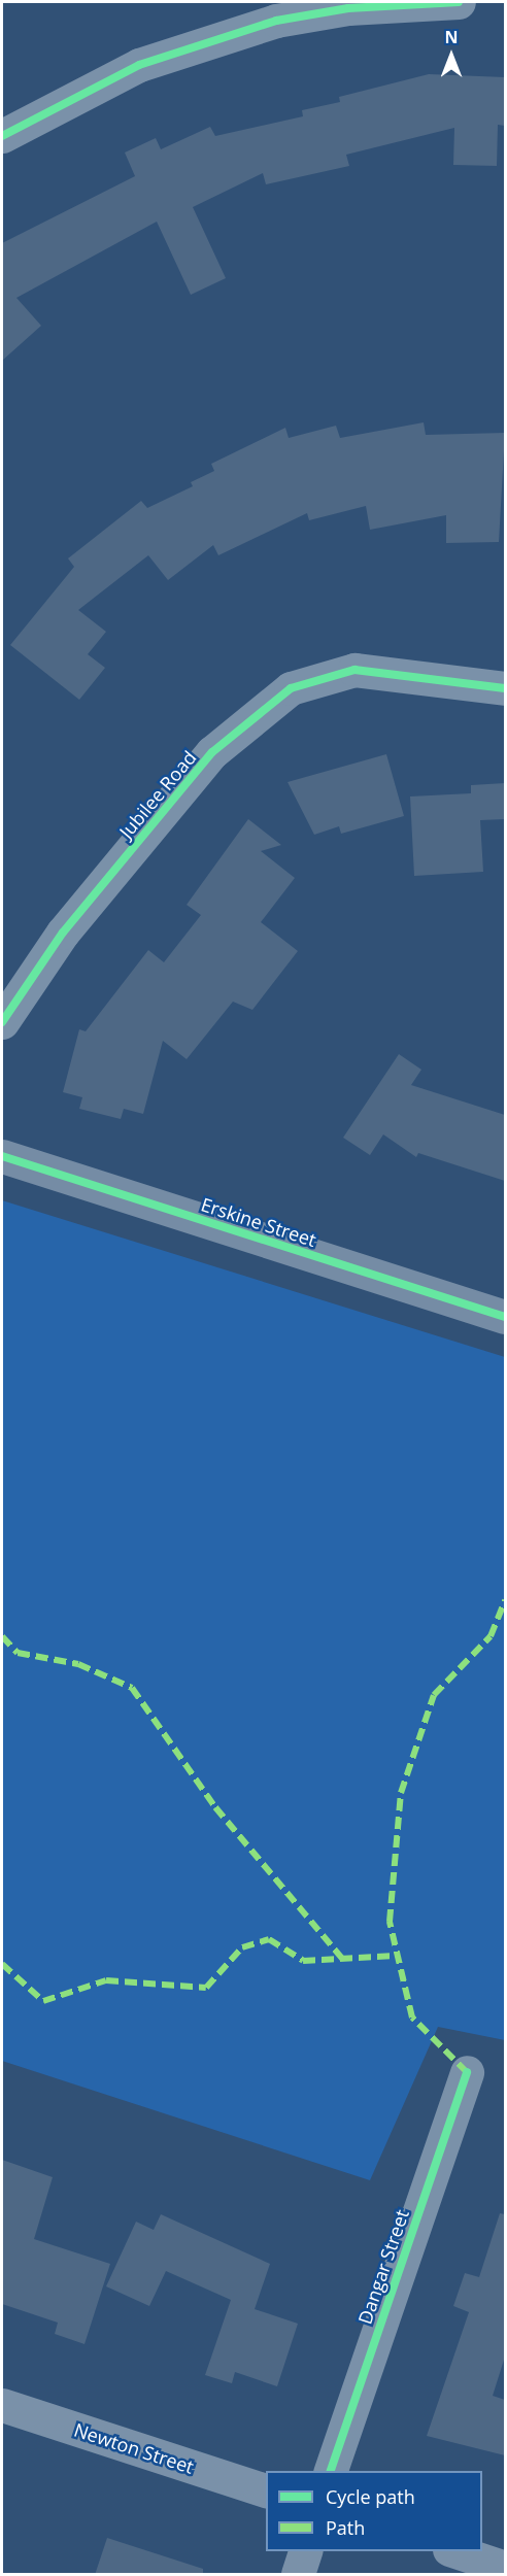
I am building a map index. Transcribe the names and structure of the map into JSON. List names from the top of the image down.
{
  "streets": {
    "street": [
      "Jubilee Road",
      "Erskine Street",
      "Dangar Street",
      "Newton Street"
    ]
  },
  "legend": ["Cycle path", "Path"],
  "north": "top"
}
